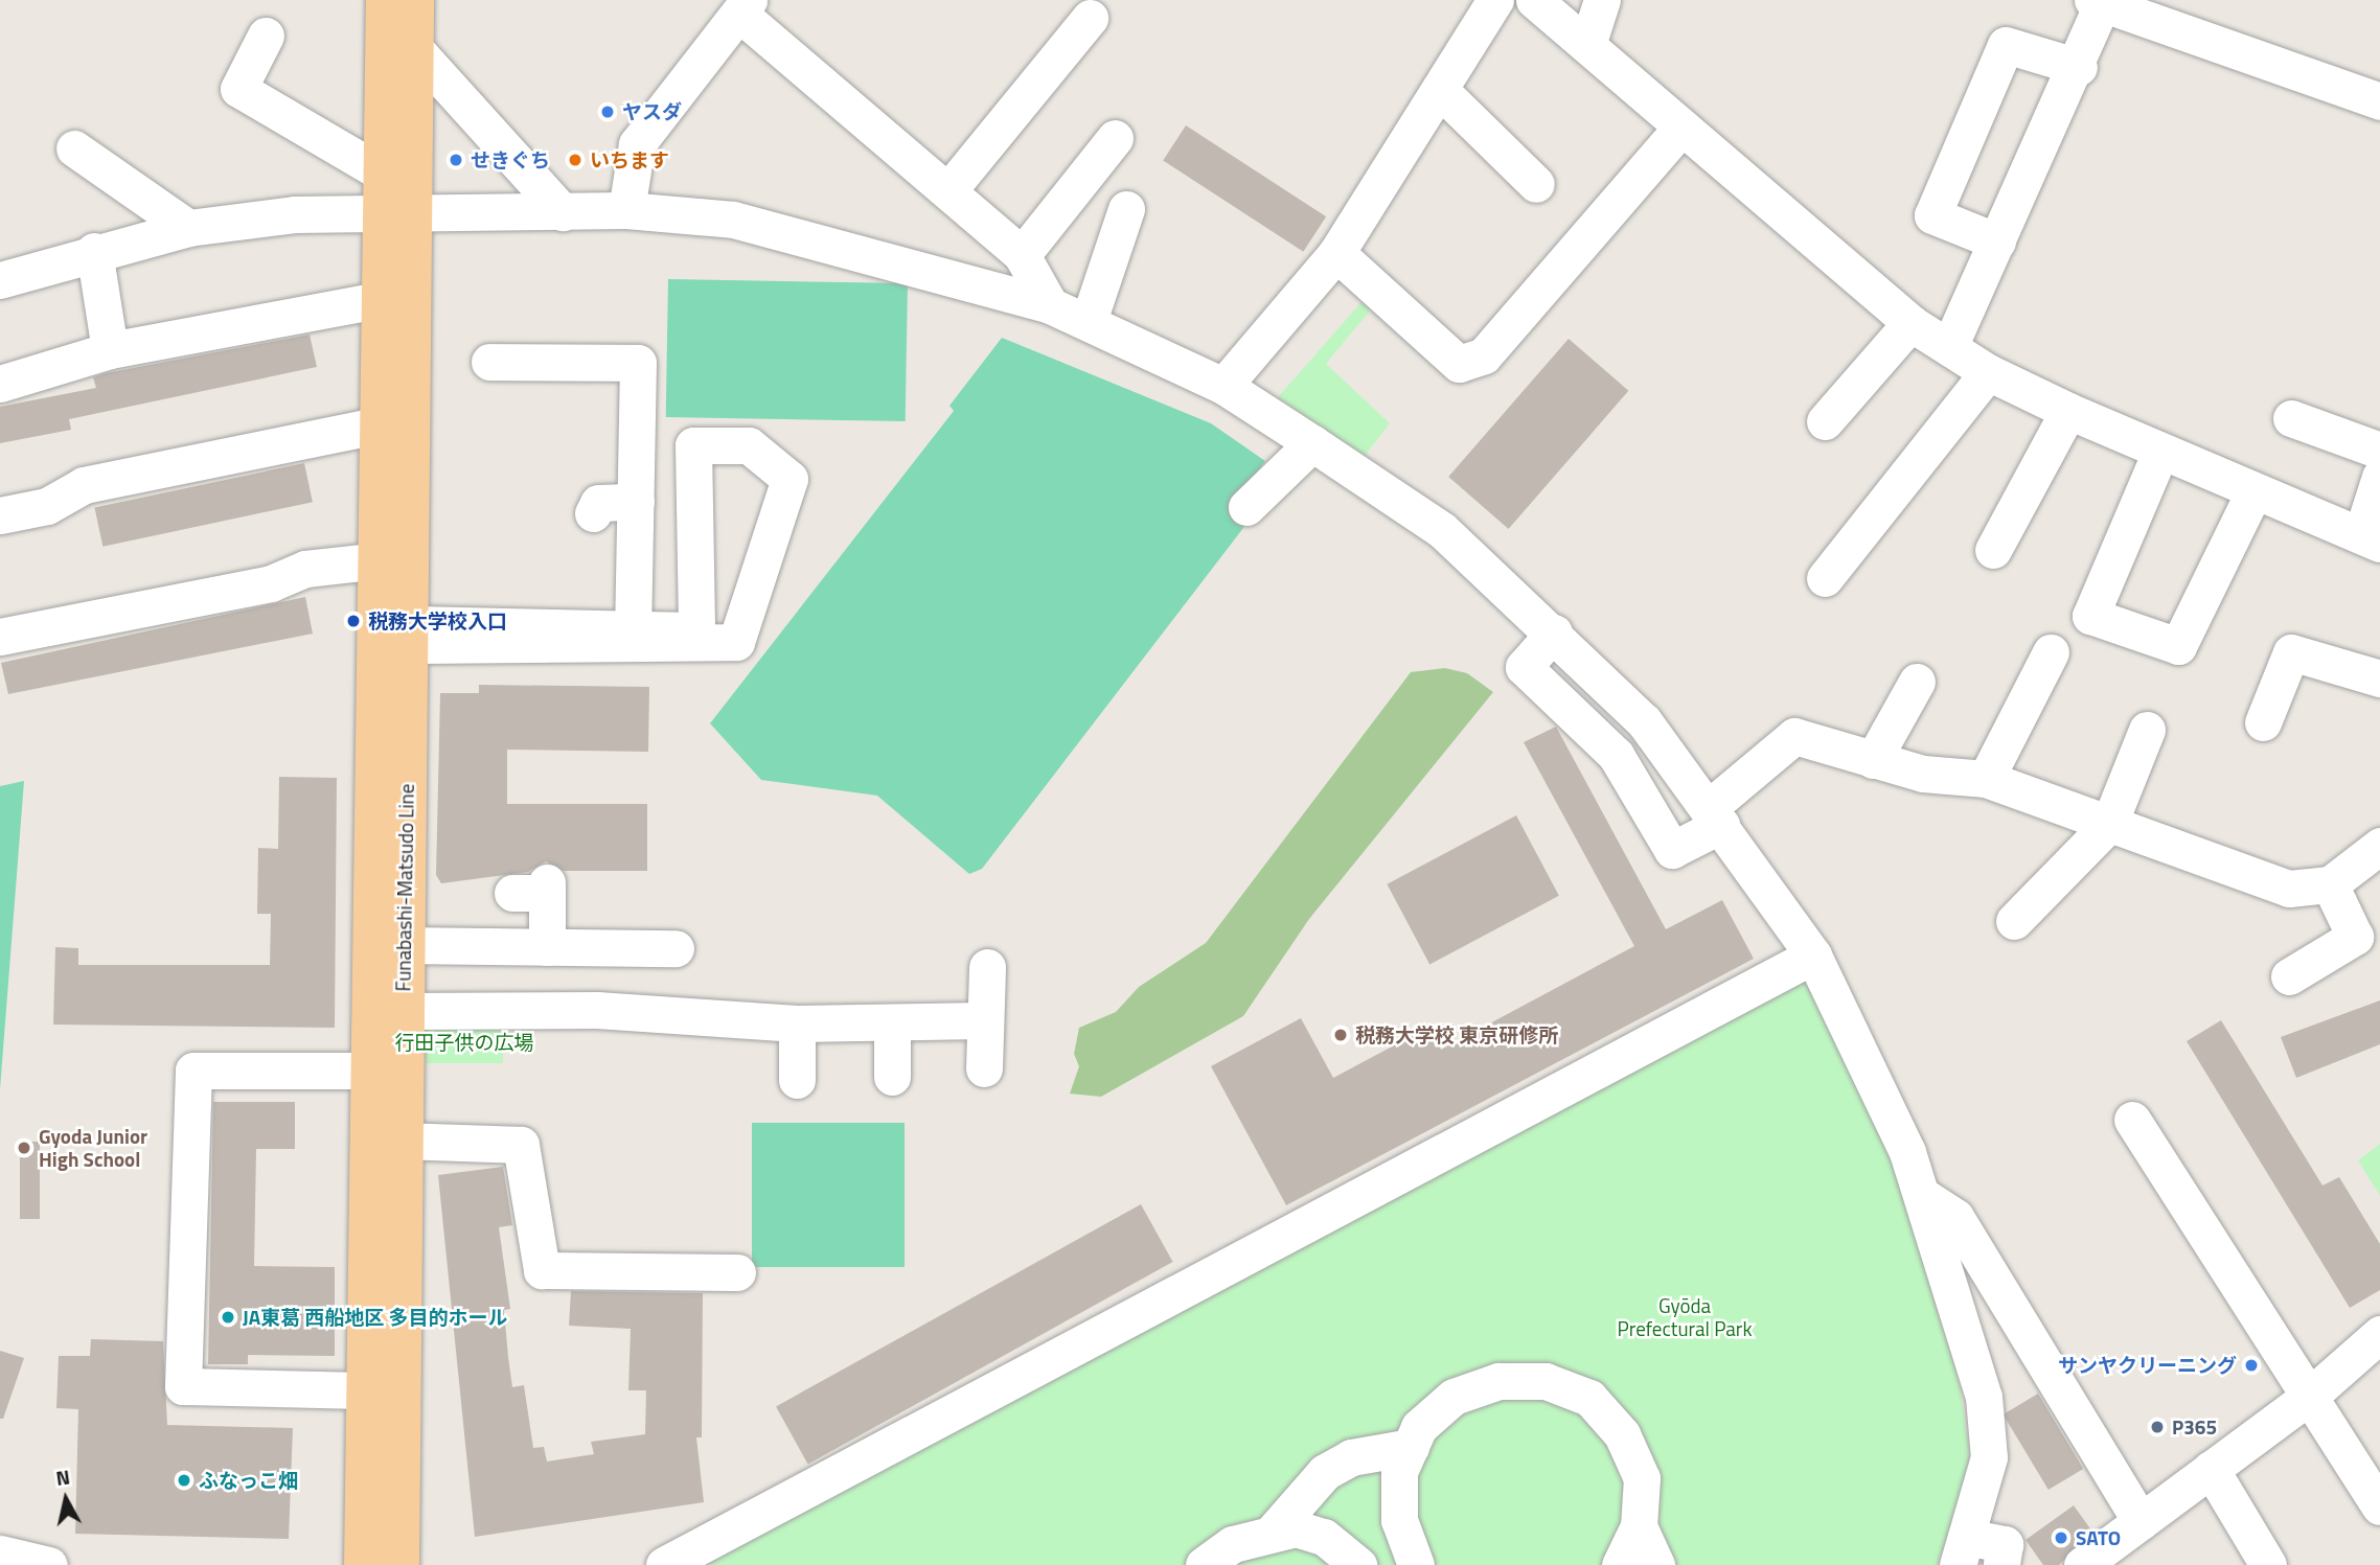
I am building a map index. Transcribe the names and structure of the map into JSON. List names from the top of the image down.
{
  "streets": {
    "main road": ["Funabashi-Matsudo Line"]
  },
  "parks": ["行田子供の広場", "Gyōda Prefectural Park"],
  "places": [
    "ヤスダ",
    "せきぐち",
    "いちます",
    "税務大学校入口",
    "税務大学校 東京研修所",
    "Gyoda Junior High School",
    "JA東葛 西船地区 多目的ホール",
    "サンヤクリーニング",
    "P365",
    "ふなっこ畑",
    "SATO"
  ],
  "north": "top"
}
